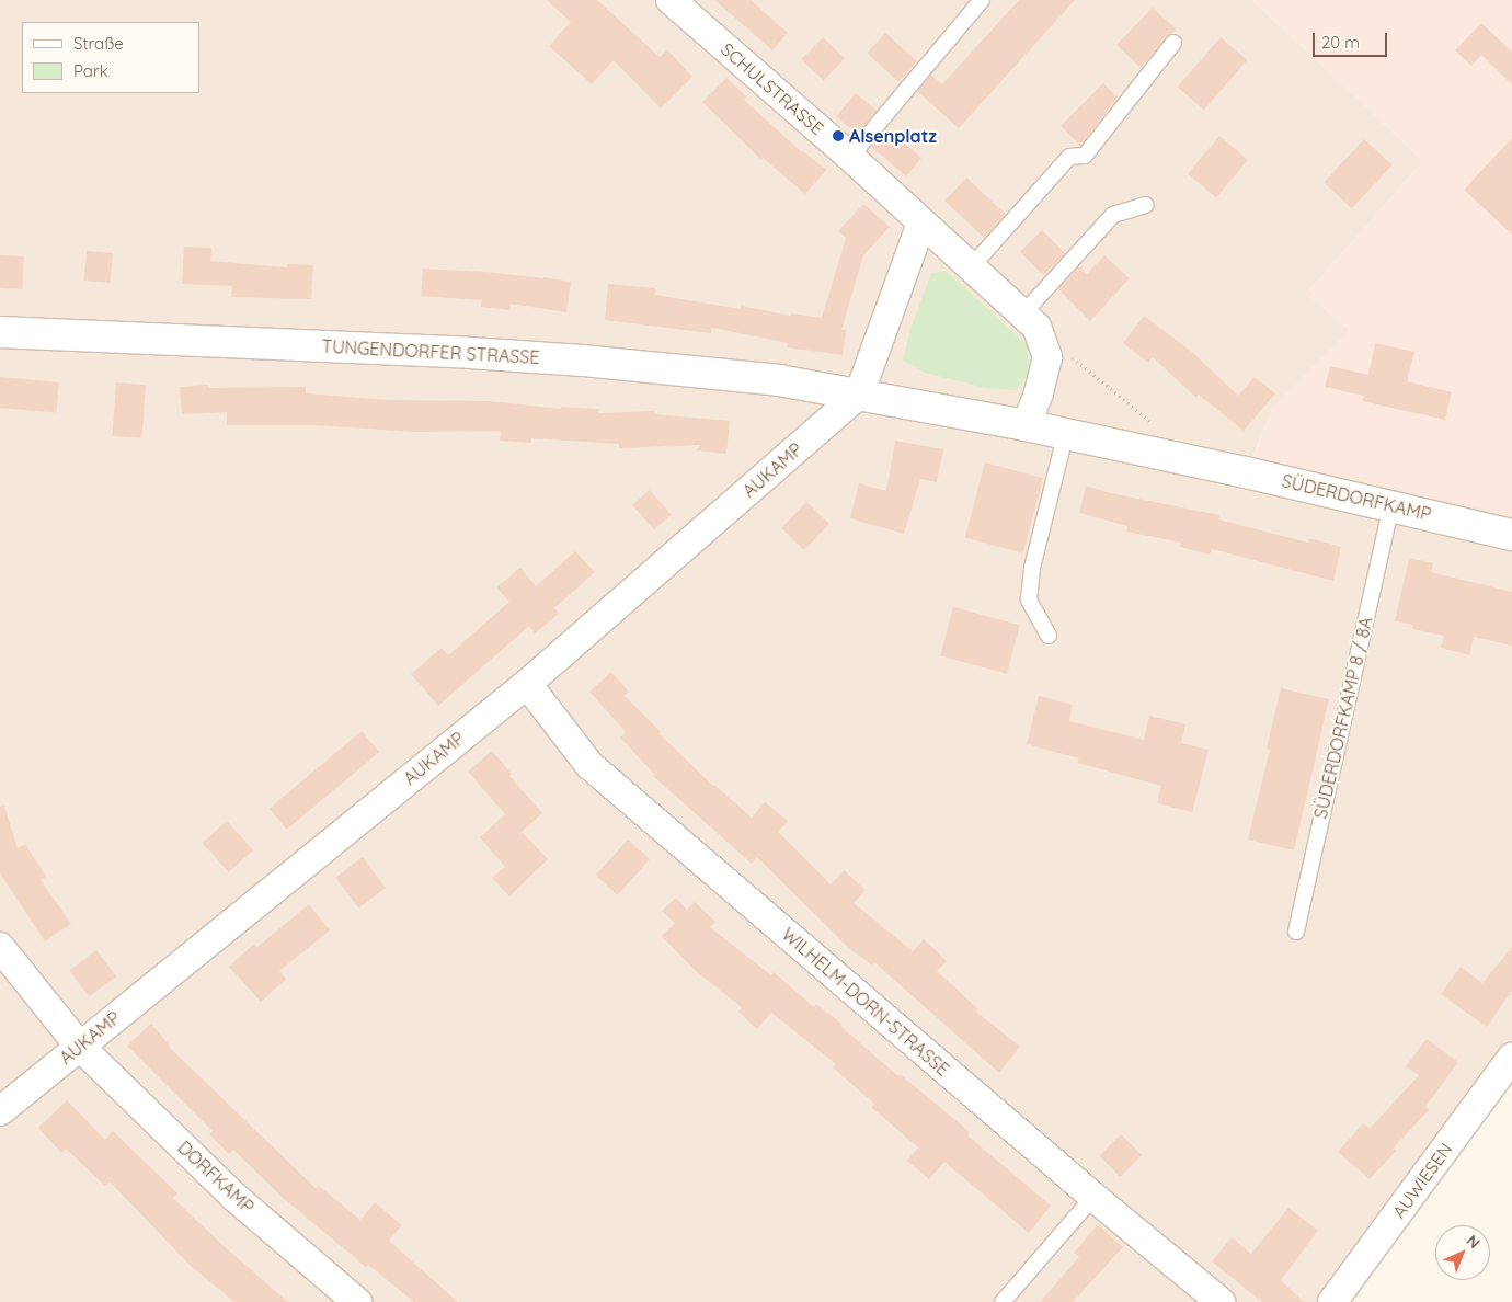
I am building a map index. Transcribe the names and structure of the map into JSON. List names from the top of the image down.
{
  "streets": {
    "main road": ["TUNGENDORFER STRASSE", "SÜDERDORFKAMP"],
    "street": [
      "SCHULSTRASSE",
      "AUKAMP",
      "WILHELM-DORN-STRASSE",
      "DORFKAMP",
      "AUWIESEN"
    ],
    "lane": ["SÜDERDORFKAMP 8 / 8A"]
  },
  "crossings": [
    ["TUNGENDORFER STRASSE", "AUKAMP"],
    ["AUKAMP", "WILHELM-DORN-STRASSE"],
    ["AUKAMP", "DORFKAMP"],
    ["SÜDERDORFKAMP", "SÜDERDORFKAMP 8 / 8A"]
  ],
  "places": ["Alsenplatz"],
  "legend": ["Straße", "Park"],
  "scale_bar": "20 m",
  "north": "top right"
}
